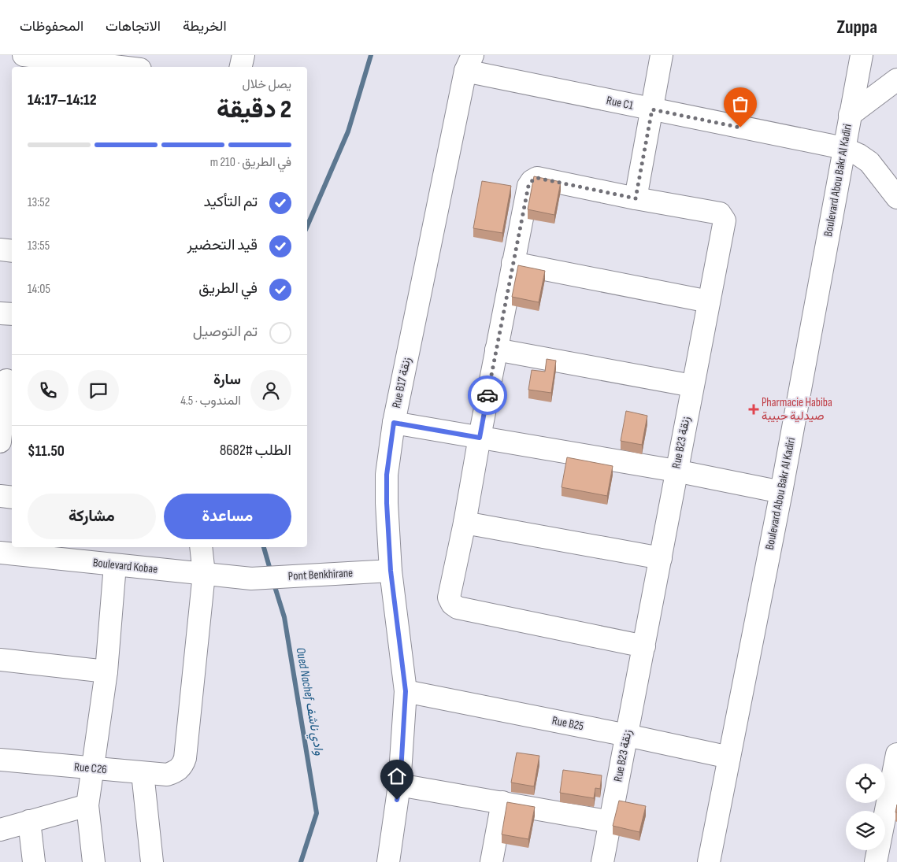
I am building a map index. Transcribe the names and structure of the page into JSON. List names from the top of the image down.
{
  "streets": {
    "street": [
      "Rue C1",
      "Boulevard Abou Bakr Al Kadiri",
      "Rue B17 زنقة",
      "Rue B23 زنقة",
      "Boulevard Kobae",
      "Pont Benkhirane",
      "Rue B25",
      "Rue C26"
    ]
  },
  "crossings": [
    ["Rue C1", "Boulevard Abou Bakr Al Kadiri"],
    ["Rue C1", "Rue B17 زنقة"],
    ["Boulevard Abou Bakr Al Kadiri", "Rue B25"],
    ["Rue B17 زنقة", "Pont Benkhirane"],
    ["Rue B17 زنقة", "Rue B25"],
    ["Rue B23 زنقة", "Rue B25"],
    ["Boulevard Kobae", "Pont Benkhirane"],
    ["Boulevard Kobae", "Rue C26"]
  ],
  "water": ["Oued Nachef وادي ناشف"],
  "places": {
    "health": ["Pharmacie Habiba صيدلية حبيبة"]
  },
  "page": {
    "header": "Zuppa",
    "nav": ["الخريطة", "الاتجاهات", "المحفوظات"],
    "heading": ["2 دقيقة", "يصل خلال", "14:12–14:17"],
    "panel": [
      "سارة",
      "المندوب · 4.5",
      "الطلب #8682",
      "$11.50"
    ],
    "bar": "في الطريق · 210 m",
    "list": [
      ["تم التأكيد", "13:52"],
      ["قيد التحضير", "13:55"],
      ["في الطريق", "14:05"],
      "تم التوصيل"
    ],
    "buttons": ["مساعدة", "مشاركة"]
  }
}
